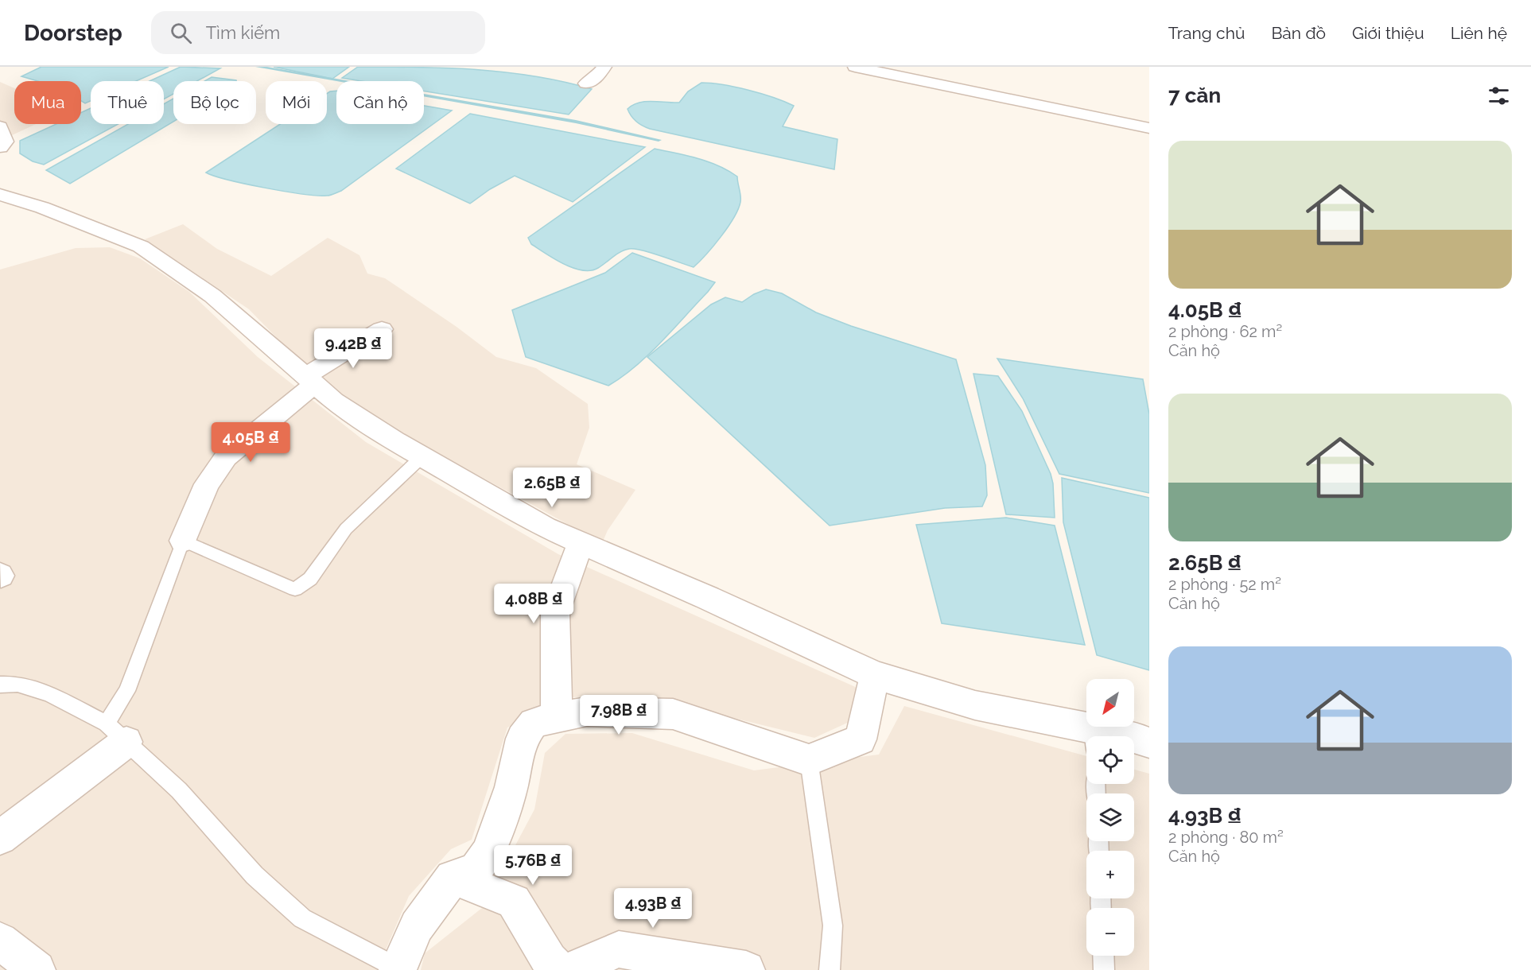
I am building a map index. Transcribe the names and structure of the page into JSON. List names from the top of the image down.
{
  "north": "bottom left",
  "page": {
    "header": "Doorstep",
    "search": "Tìm kiếm",
    "nav": [
      "Trang chủ",
      "Bản đồ",
      "Giới thiệu",
      "Liên hệ"
    ],
    "heading": "7 căn",
    "chip": [
      "Mua",
      "Thuê",
      "Bộ lọc",
      "Mới",
      "Căn hộ"
    ],
    "list": [
      {
        "name": "4.05B ₫",
        "note": "2 phòng · 62 m² · Căn hộ"
      },
      {
        "name": "2.65B ₫",
        "note": "2 phòng · 52 m² · Căn hộ"
      },
      {
        "name": "4.93B ₫",
        "note": "2 phòng · 80 m² · Căn hộ"
      }
    ],
    "price": [
      "9.42B ₫",
      "4.05B ₫",
      "2.65B ₫",
      "4.08B ₫",
      "7.98B ₫",
      "5.76B ₫",
      "4.93B ₫"
    ],
    "map_buttons": ["+", "−"]
  }
}
